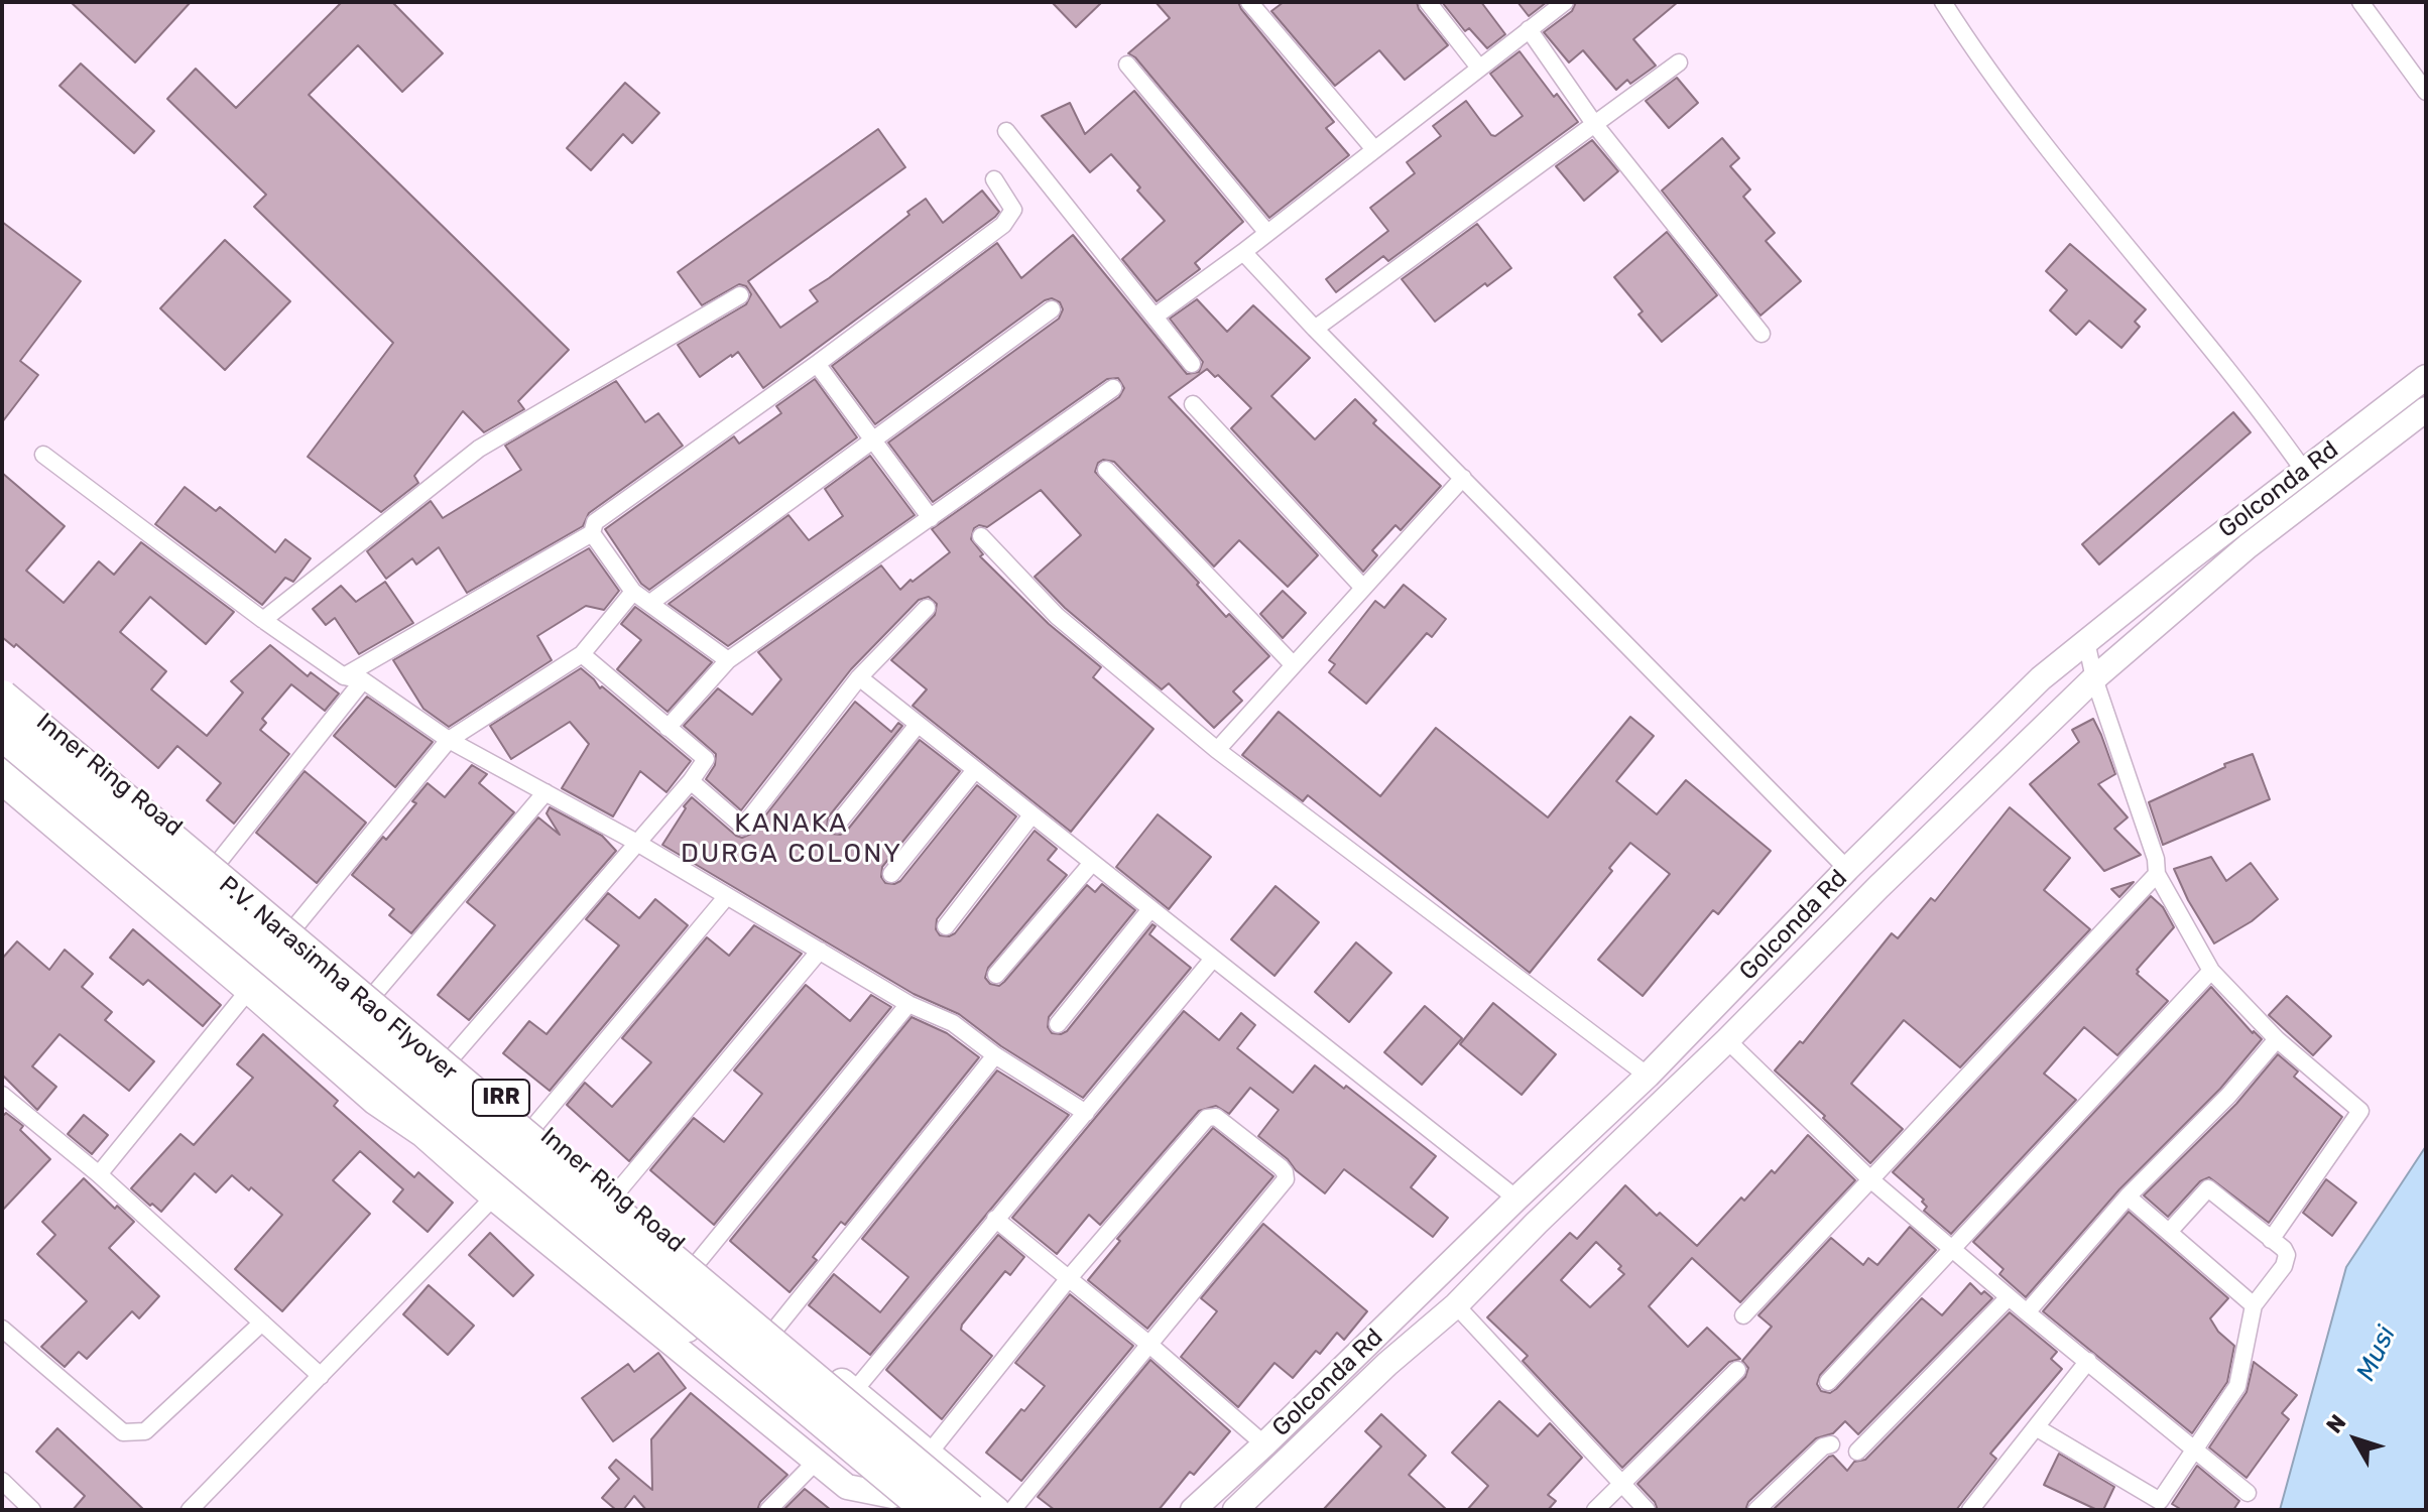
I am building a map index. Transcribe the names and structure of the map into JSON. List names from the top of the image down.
{
  "streets": {
    "highway": ["P.V. Narasimha Rao Flyover"],
    "main road": ["Golconda Rd", "Inner Ring Road", "IRR"]
  },
  "crossings": [
    ["Inner Ring Road", "P.V. Narasimha Rao Flyover"]
  ],
  "districts": ["KANAKA DURGA COLONY"],
  "water": ["Musi"],
  "north": "top left"
}
